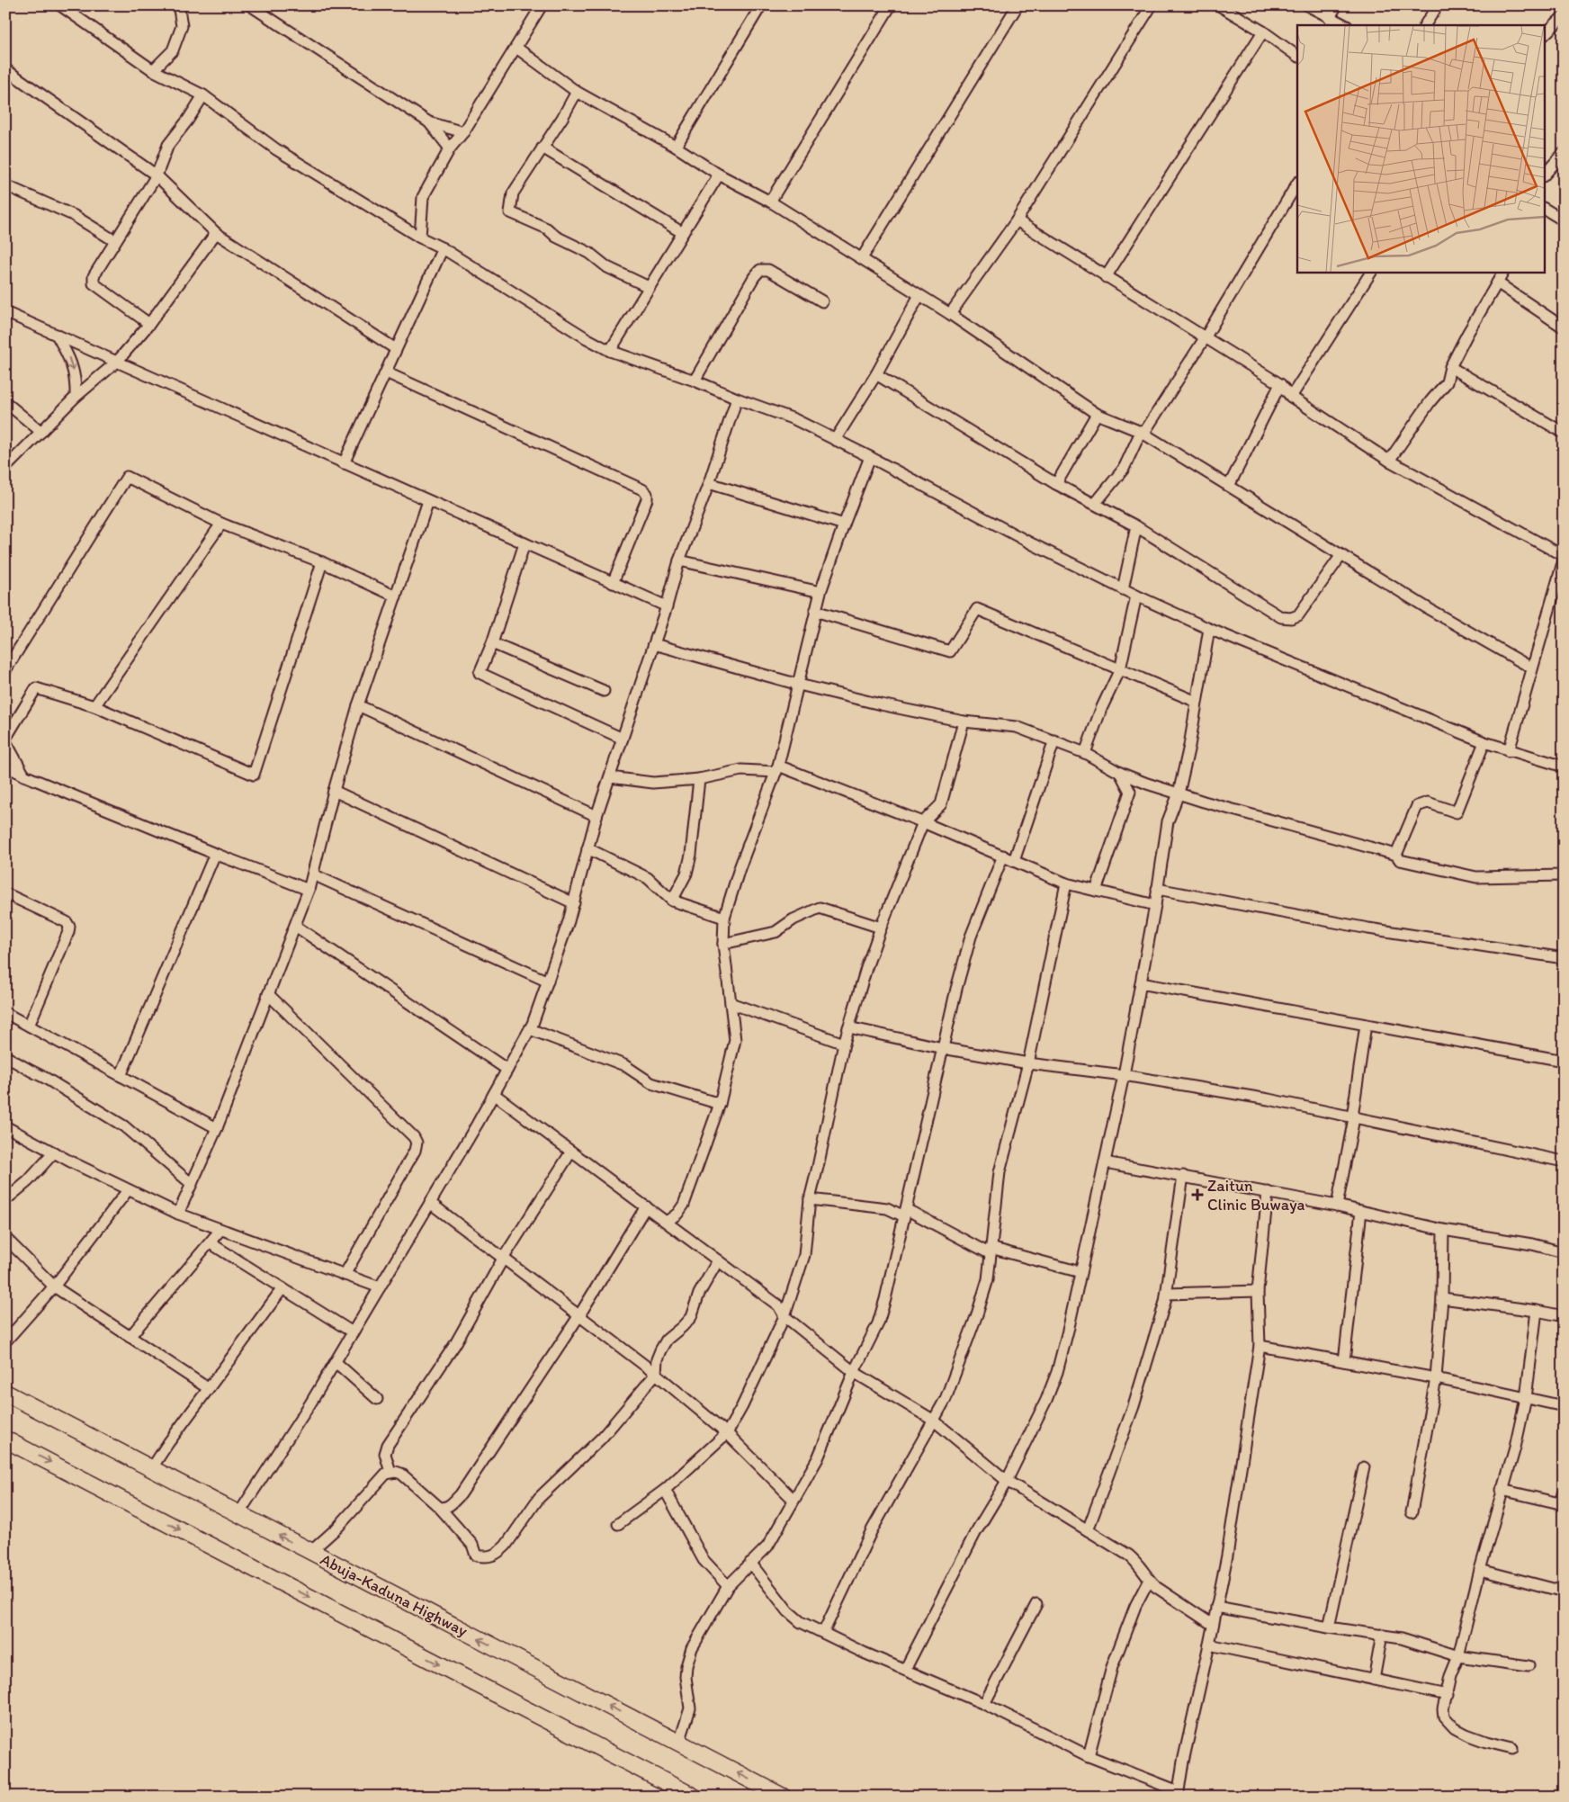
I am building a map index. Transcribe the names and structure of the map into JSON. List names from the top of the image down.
{
  "streets": {
    "highway": ["Abuja-Kaduna Highway"]
  },
  "places": {
    "health": ["Zaitun Clinic Buwaya"]
  }
}
